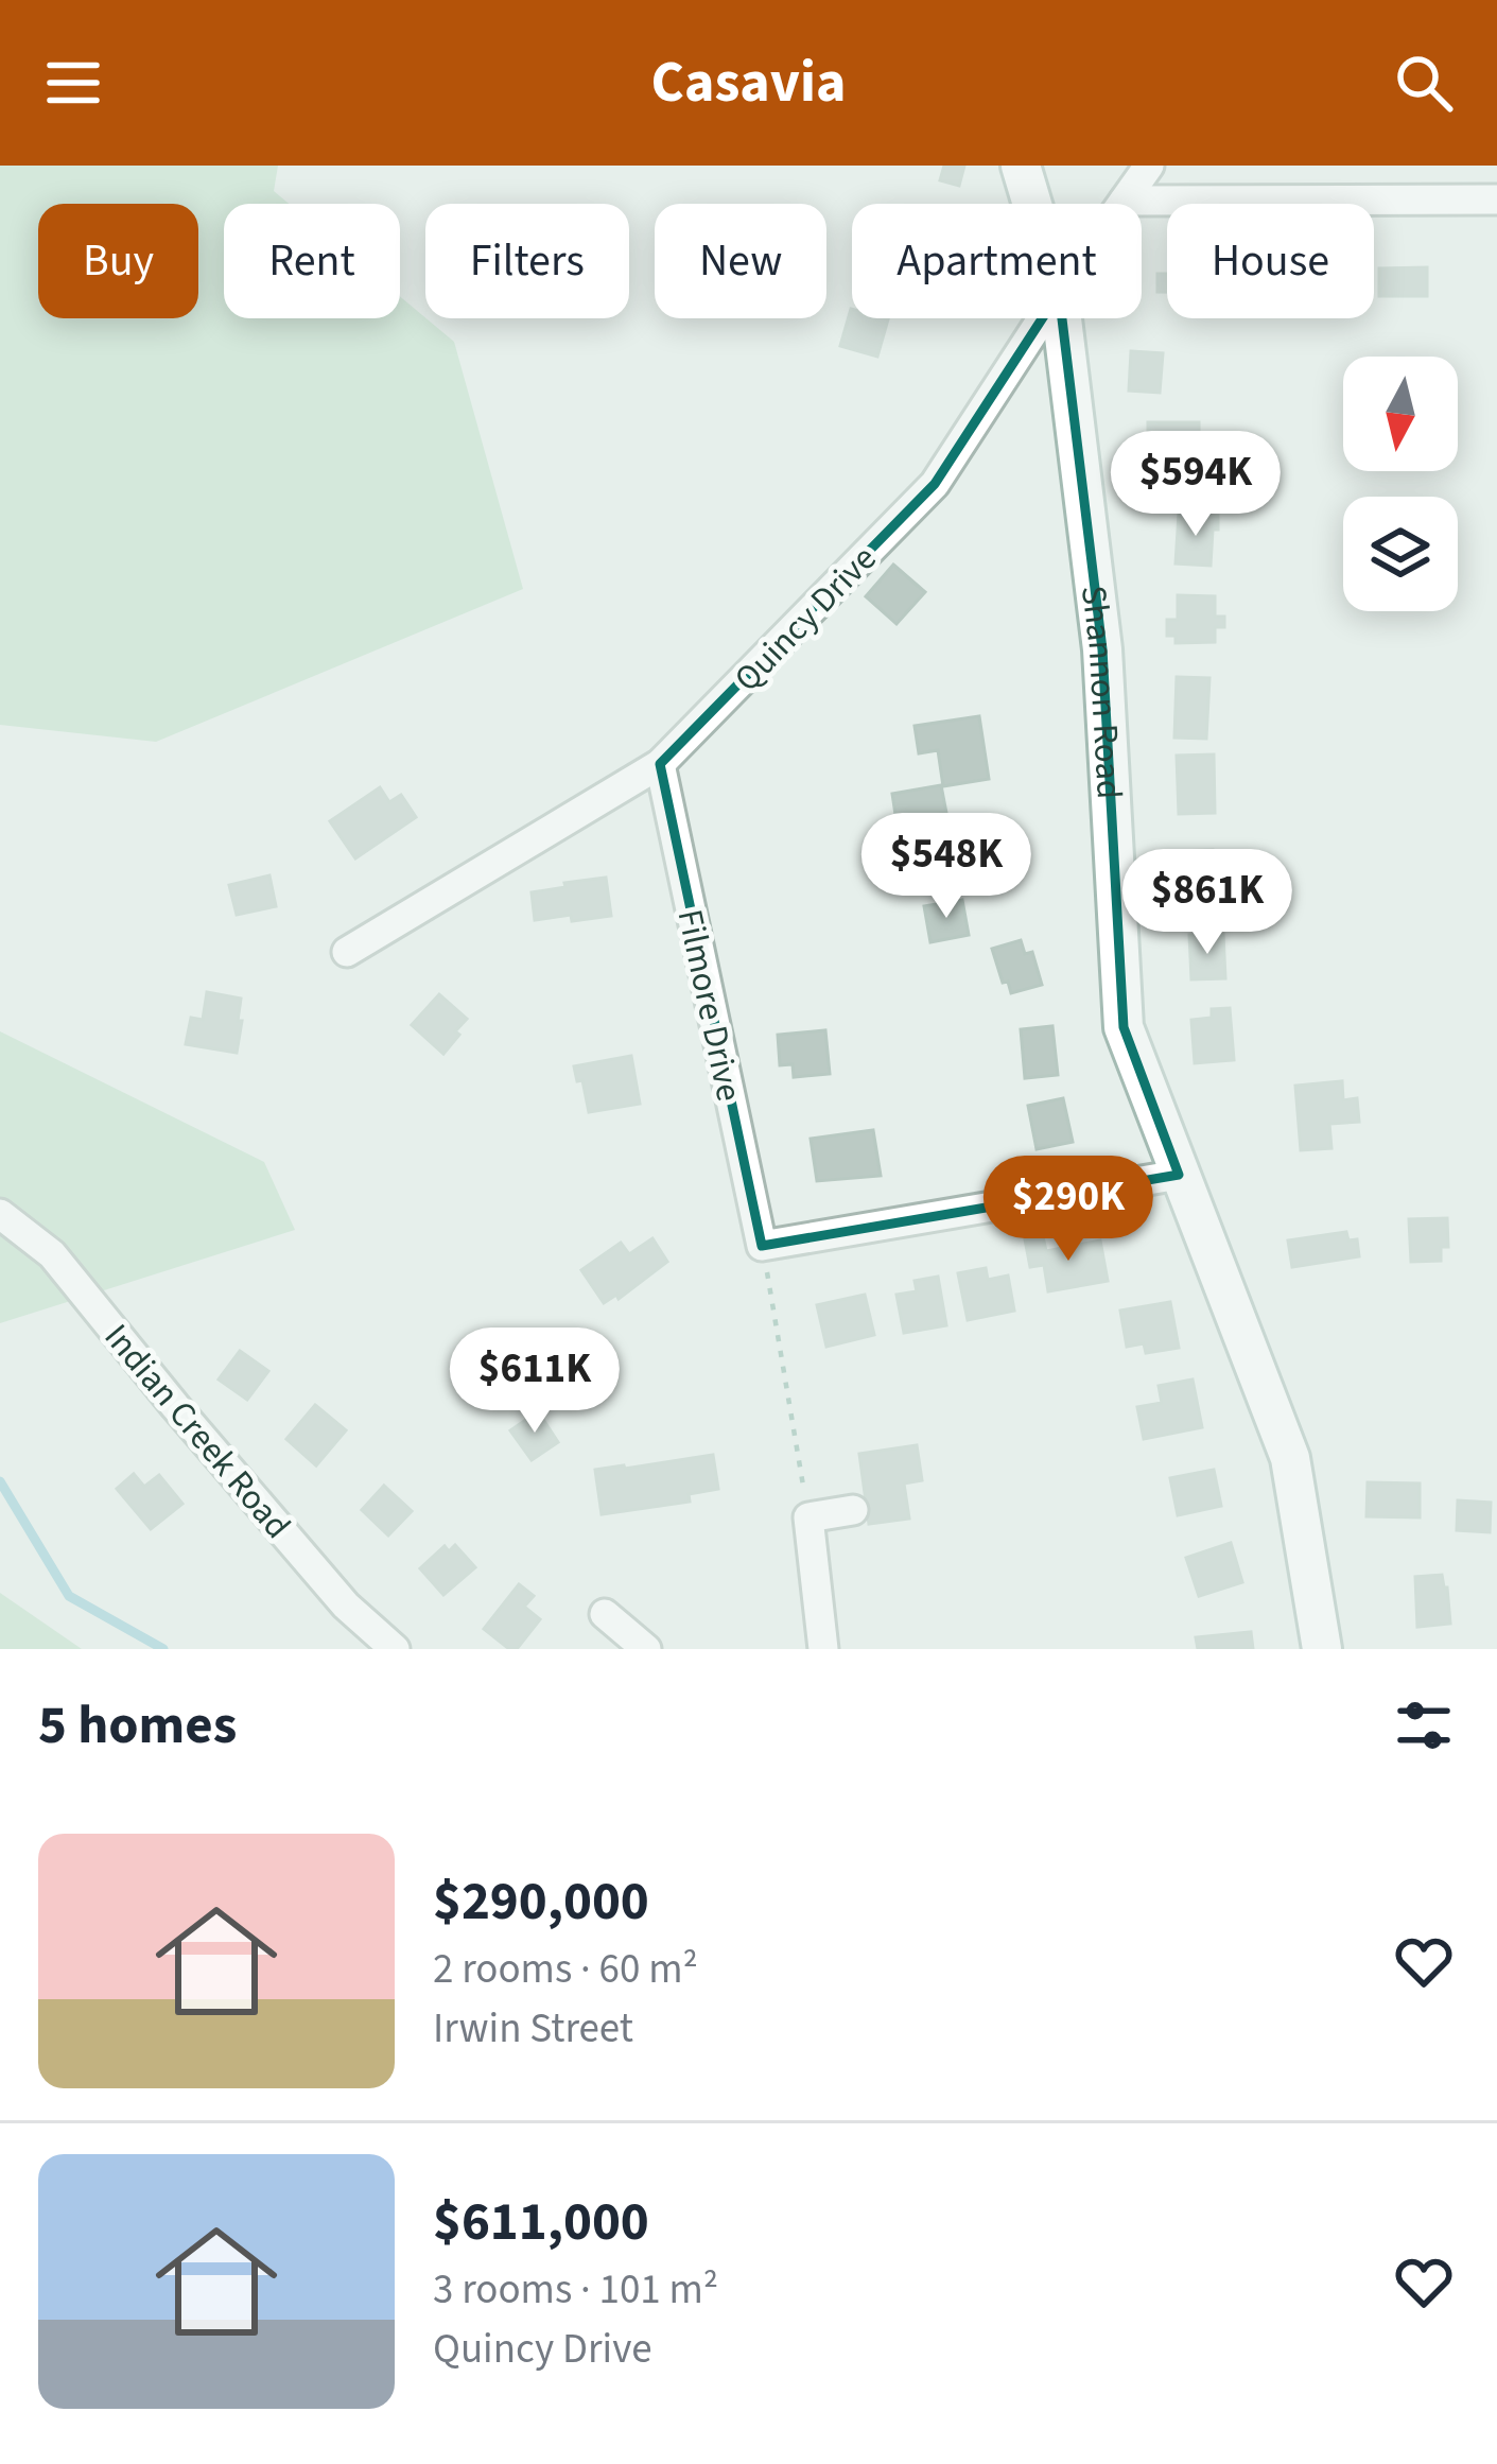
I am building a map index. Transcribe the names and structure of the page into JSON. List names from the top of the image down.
{
  "streets": {
    "street": [
      "Quincy Drive",
      "Shannon Road",
      "Filmore Drive",
      "Indian Creek Road"
    ]
  },
  "crossings": [
    ["Quincy Drive", "Filmore Drive"]
  ],
  "north": "bottom",
  "page": {
    "header": "Casavia",
    "chip": [
      "Buy",
      "Rent",
      "Filters",
      "New",
      "Apartment",
      "House"
    ],
    "price": [
      "$594K",
      "$548K",
      "$861K",
      "$290K",
      "$611K"
    ],
    "heading": "5 homes",
    "list": [
      {
        "name": "$290,000",
        "note": "2 rooms · 60 m² · Irwin Street"
      },
      {
        "name": "$611,000",
        "note": "3 rooms · 101 m² · Quincy Drive"
      }
    ]
  }
}
